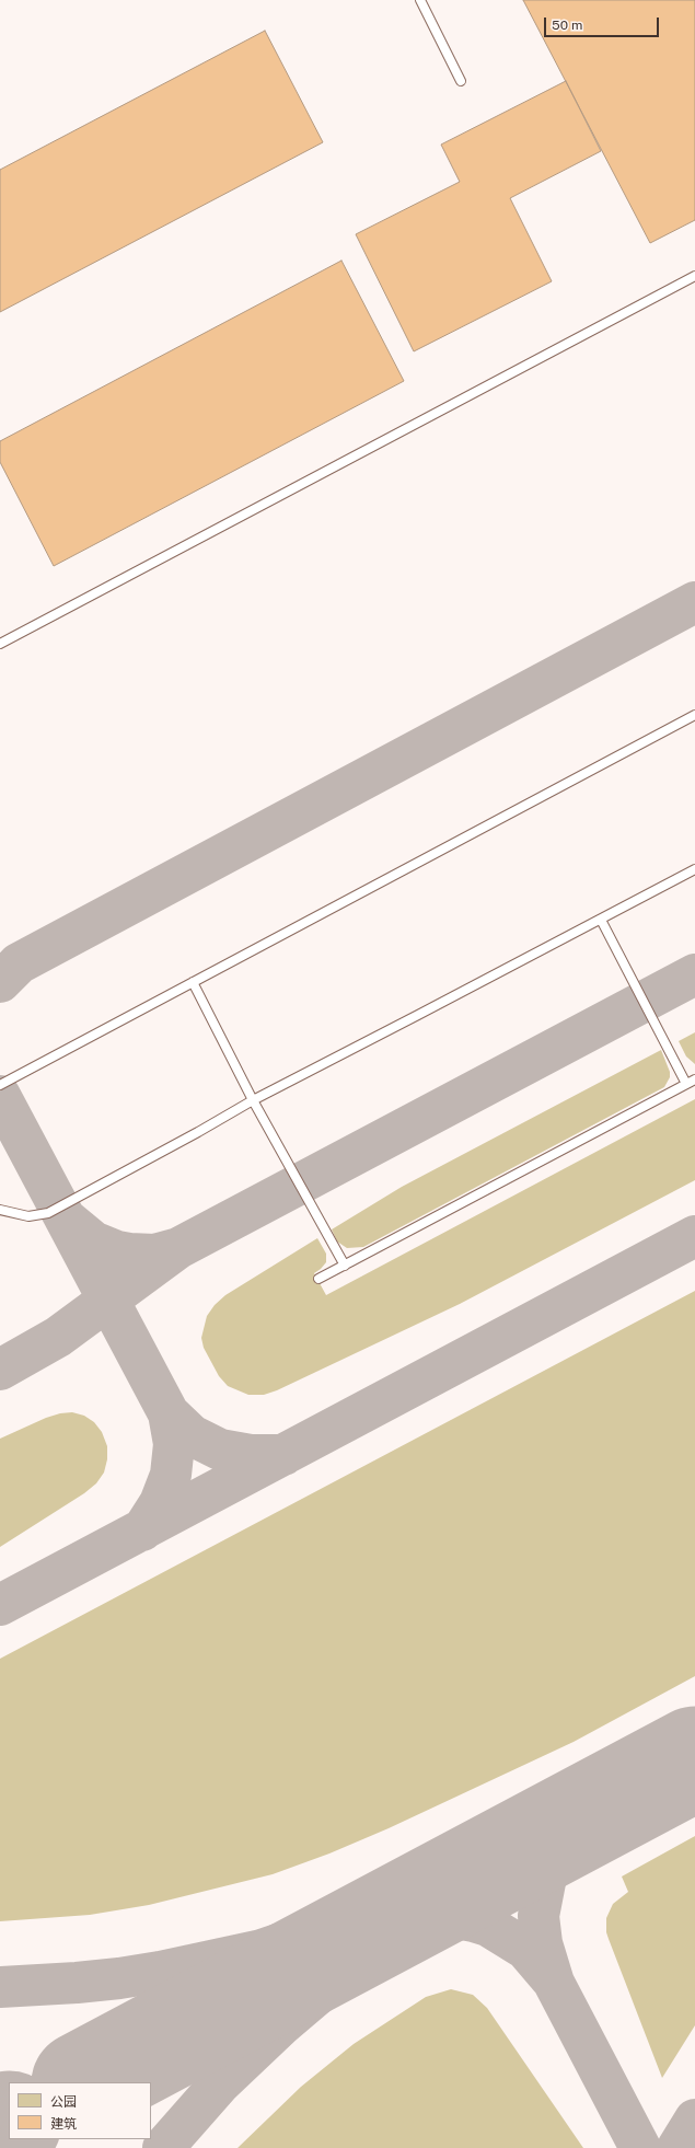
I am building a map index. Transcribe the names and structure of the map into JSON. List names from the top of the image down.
{
  "legend": ["公园", "建筑"],
  "scale_bar": "50 m"
}
